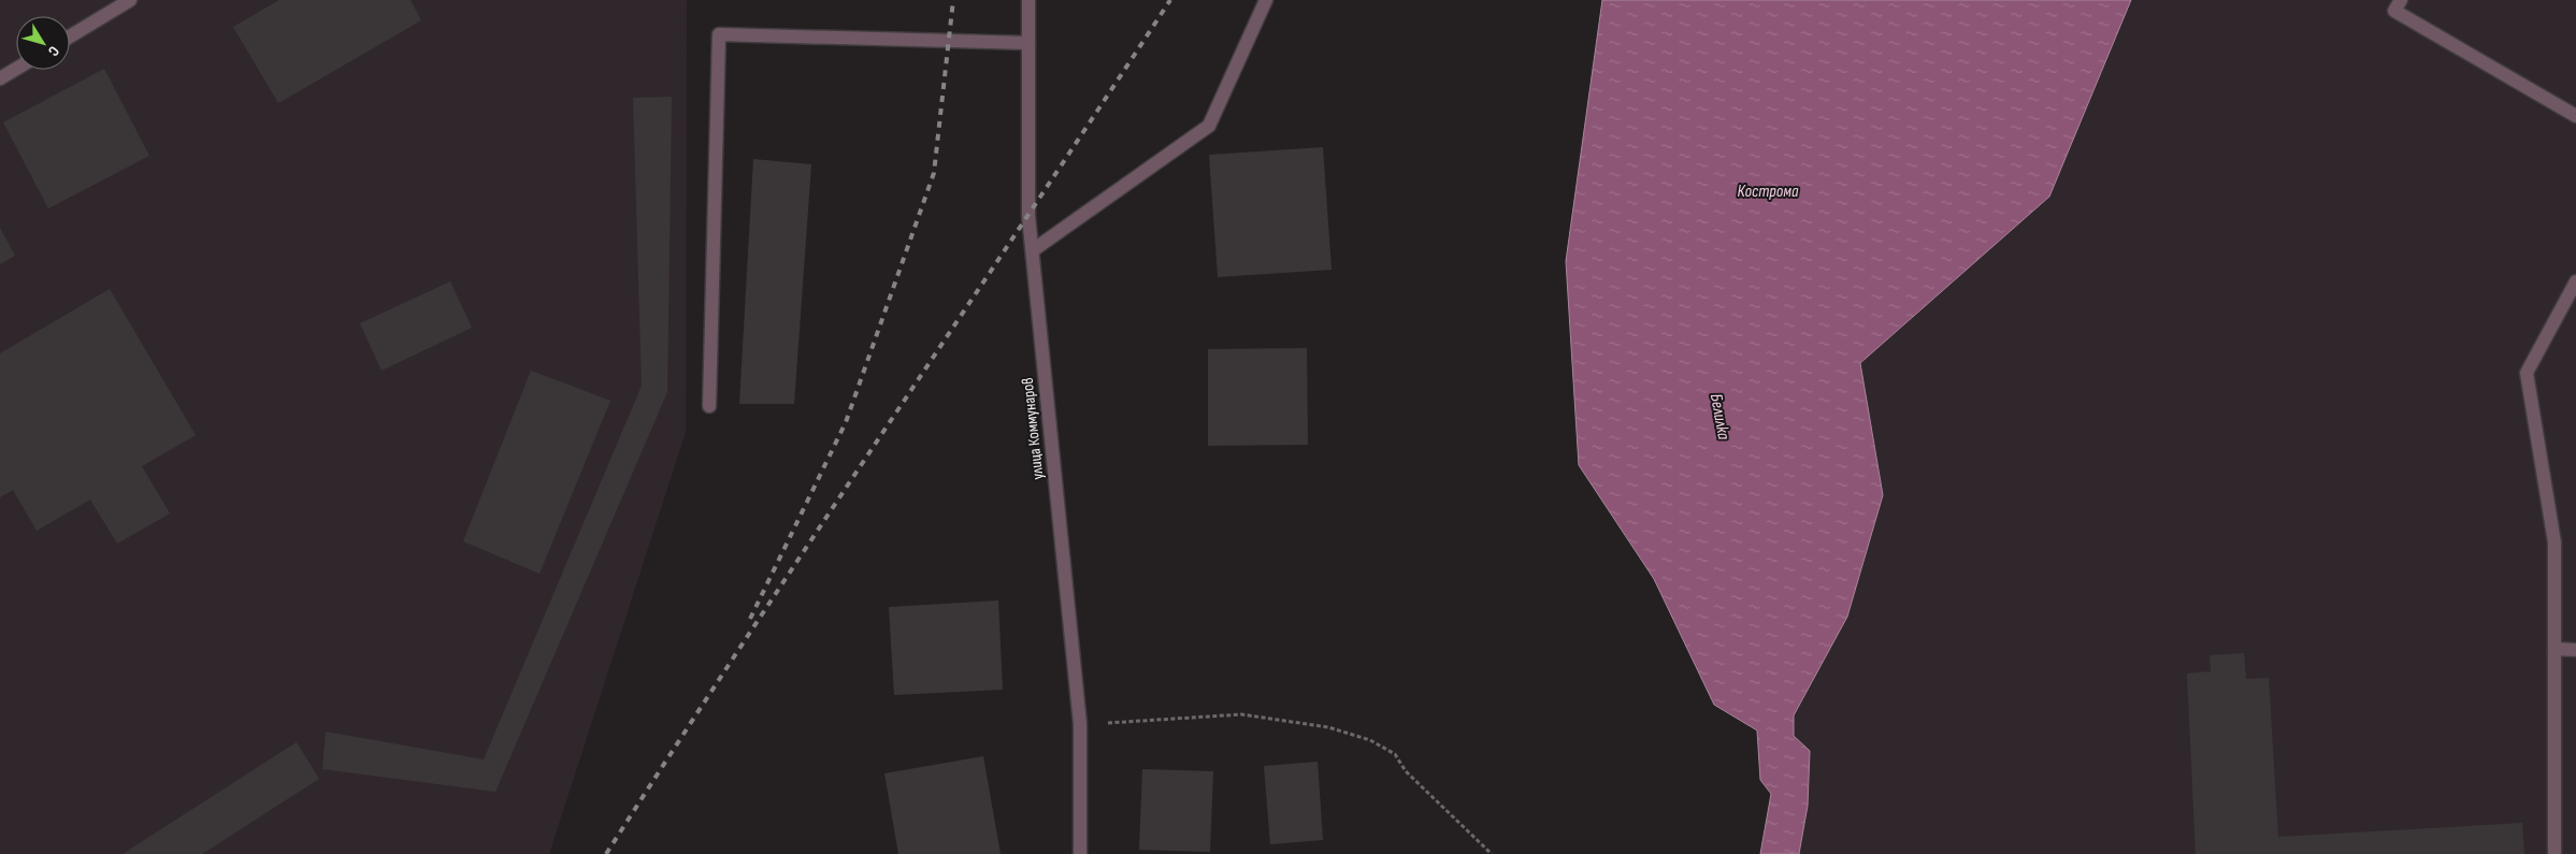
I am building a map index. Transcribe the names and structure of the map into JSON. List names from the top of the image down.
{
  "streets": {
    "street": ["улица Коммунаров"]
  },
  "water": ["Кострома", "Белилка"],
  "north": "bottom right"
}
